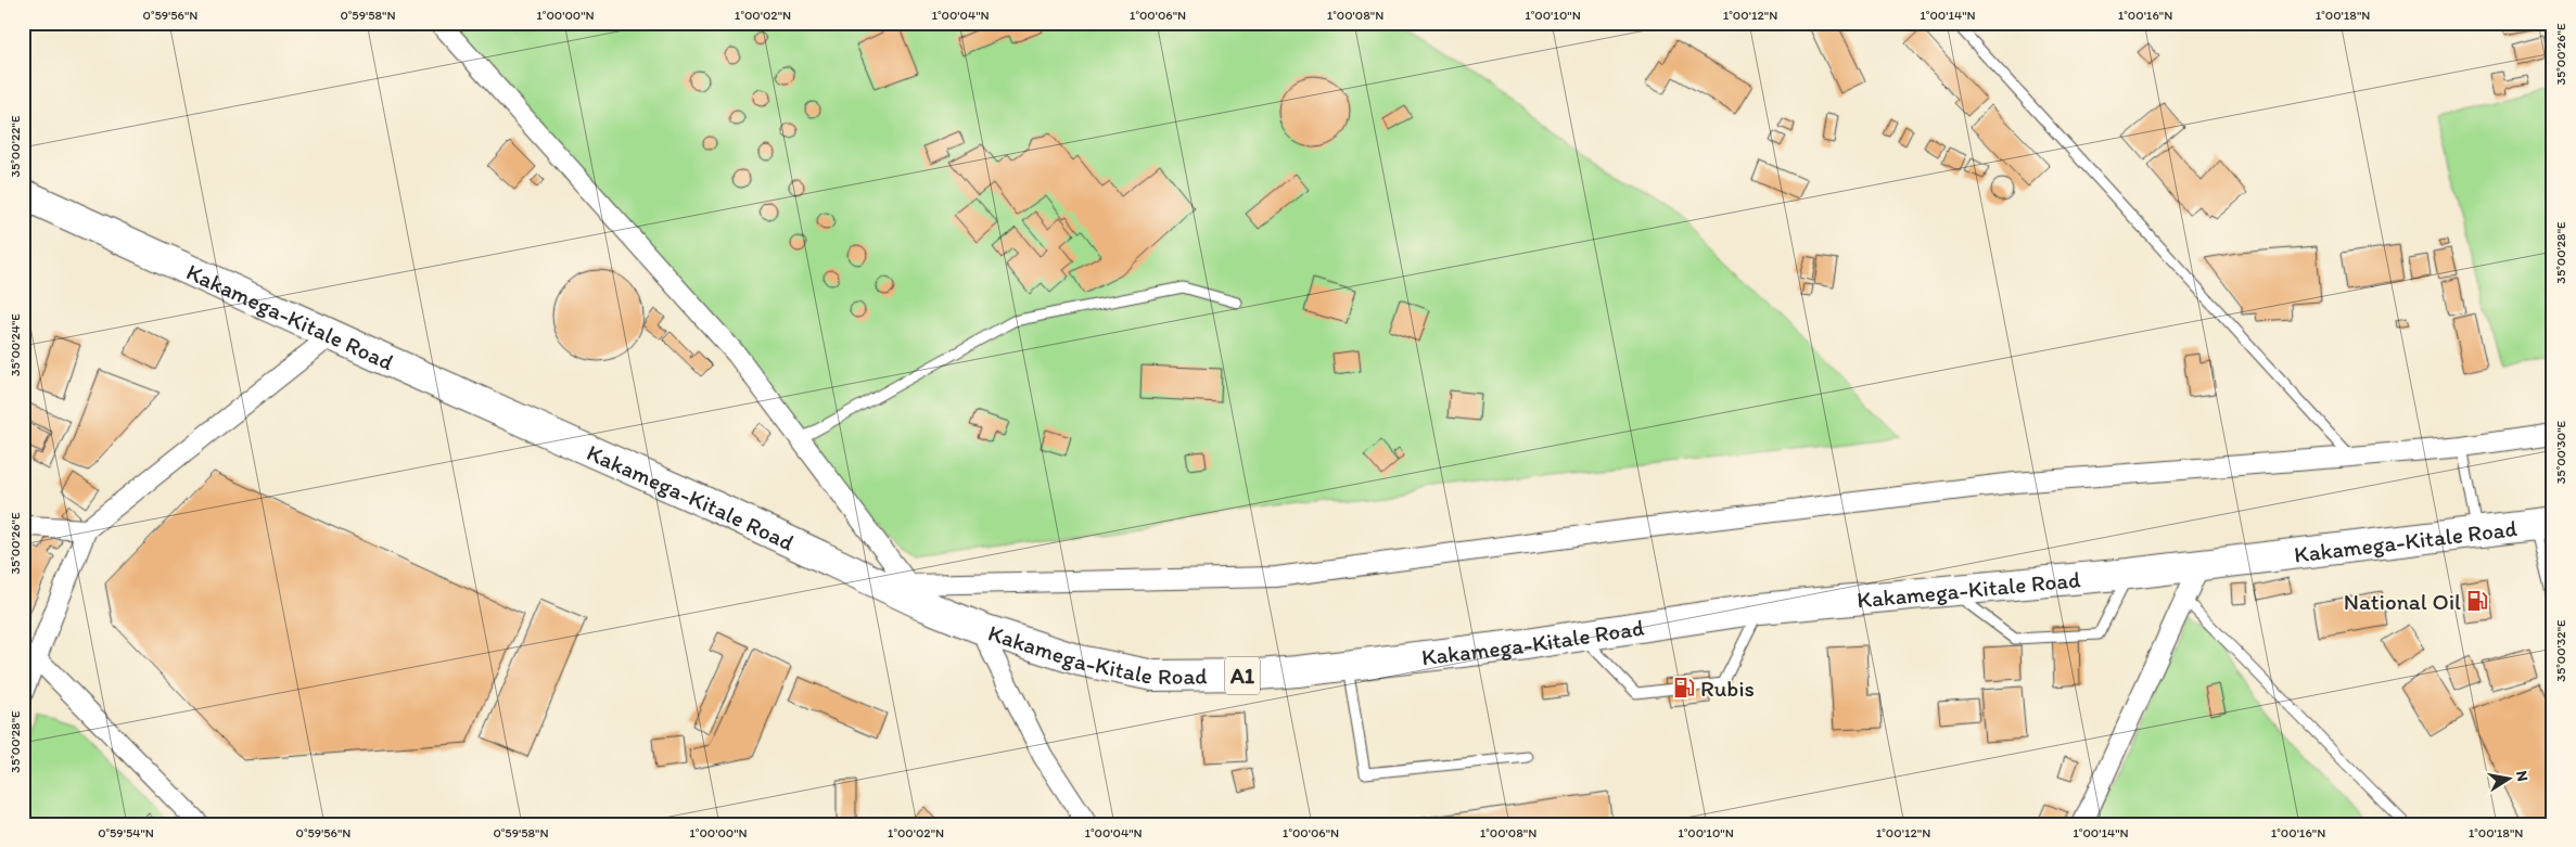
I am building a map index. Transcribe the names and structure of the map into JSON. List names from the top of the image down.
{
  "streets": {
    "highway": ["Kakamega-Kitale Road", "A1"]
  },
  "places": {
    "fuel station": ["National Oil", "Rubis"]
  },
  "north": "right",
  "coordinates": [
    "0°59'56\"N",
    "0°59'58\"N",
    "1°00'00\"N",
    "1°00'02\"N",
    "1°00'04\"N",
    "1°00'06\"N",
    "1°00'08\"N",
    "1°00'10\"N",
    "1°00'12\"N",
    "1°00'14\"N",
    "1°00'16\"N",
    "1°00'18\"N",
    "35°00'26\"E",
    "35°00'22\"E",
    "35°00'28\"E",
    "35°00'24\"E",
    "35°00'30\"E",
    "35°00'32\"E",
    "0°59'54\"N"
  ]
}
